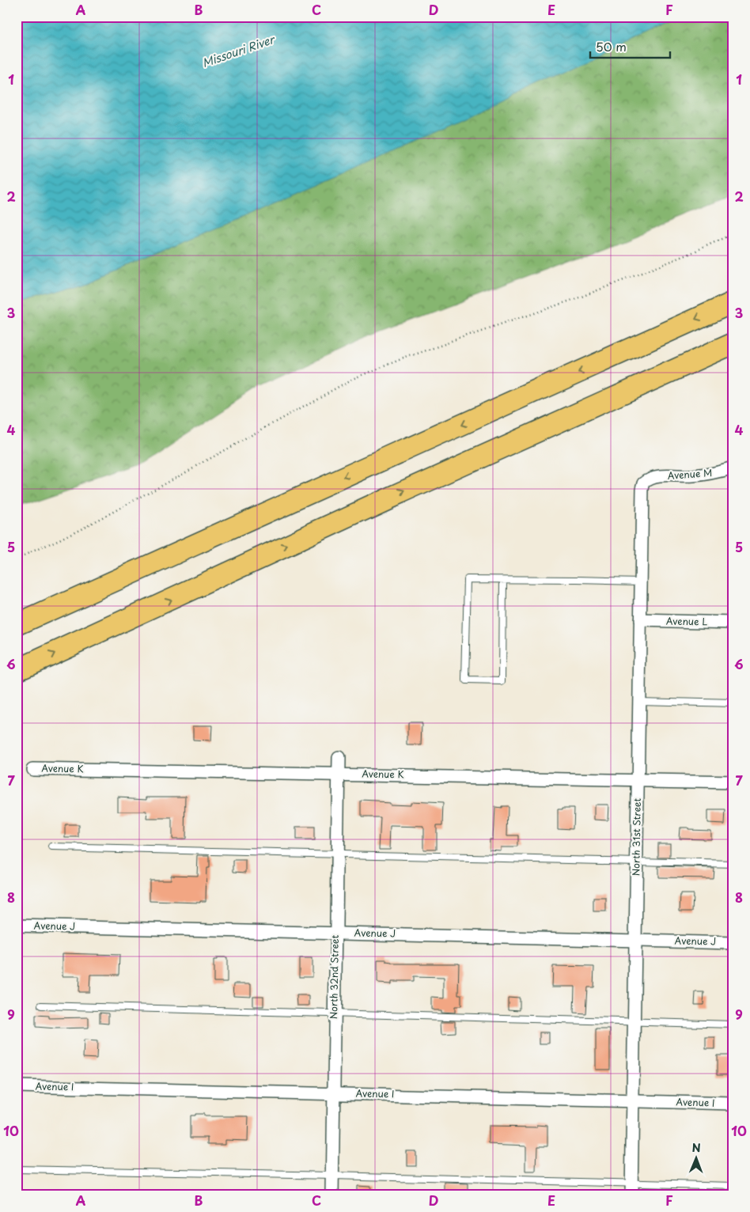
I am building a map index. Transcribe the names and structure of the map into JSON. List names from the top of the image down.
{
  "streets": {
    "street": [
      "Avenue M",
      "Avenue L",
      "Avenue K",
      "North 31st Street",
      "Avenue J",
      "North 32nd Street",
      "Avenue I"
    ]
  },
  "crossings": [
    ["Avenue M", "North 31st Street"],
    ["Avenue L", "North 31st Street"],
    ["Avenue K", "North 31st Street"],
    ["Avenue K", "North 32nd Street"],
    ["North 31st Street", "Avenue J"],
    ["North 31st Street", "Avenue I"],
    ["Avenue J", "North 32nd Street"],
    ["North 32nd Street", "Avenue I"]
  ],
  "water": ["Missouri River"],
  "scale_bar": "50 m",
  "north": "top",
  "grid": {
    "columns": [
      "A",
      "B",
      "C",
      "D",
      "E",
      "F"
    ],
    "rows": [
      "1",
      "2",
      "3",
      "4",
      "5",
      "6",
      "7",
      "8",
      "9",
      "10"
    ]
  }
}
